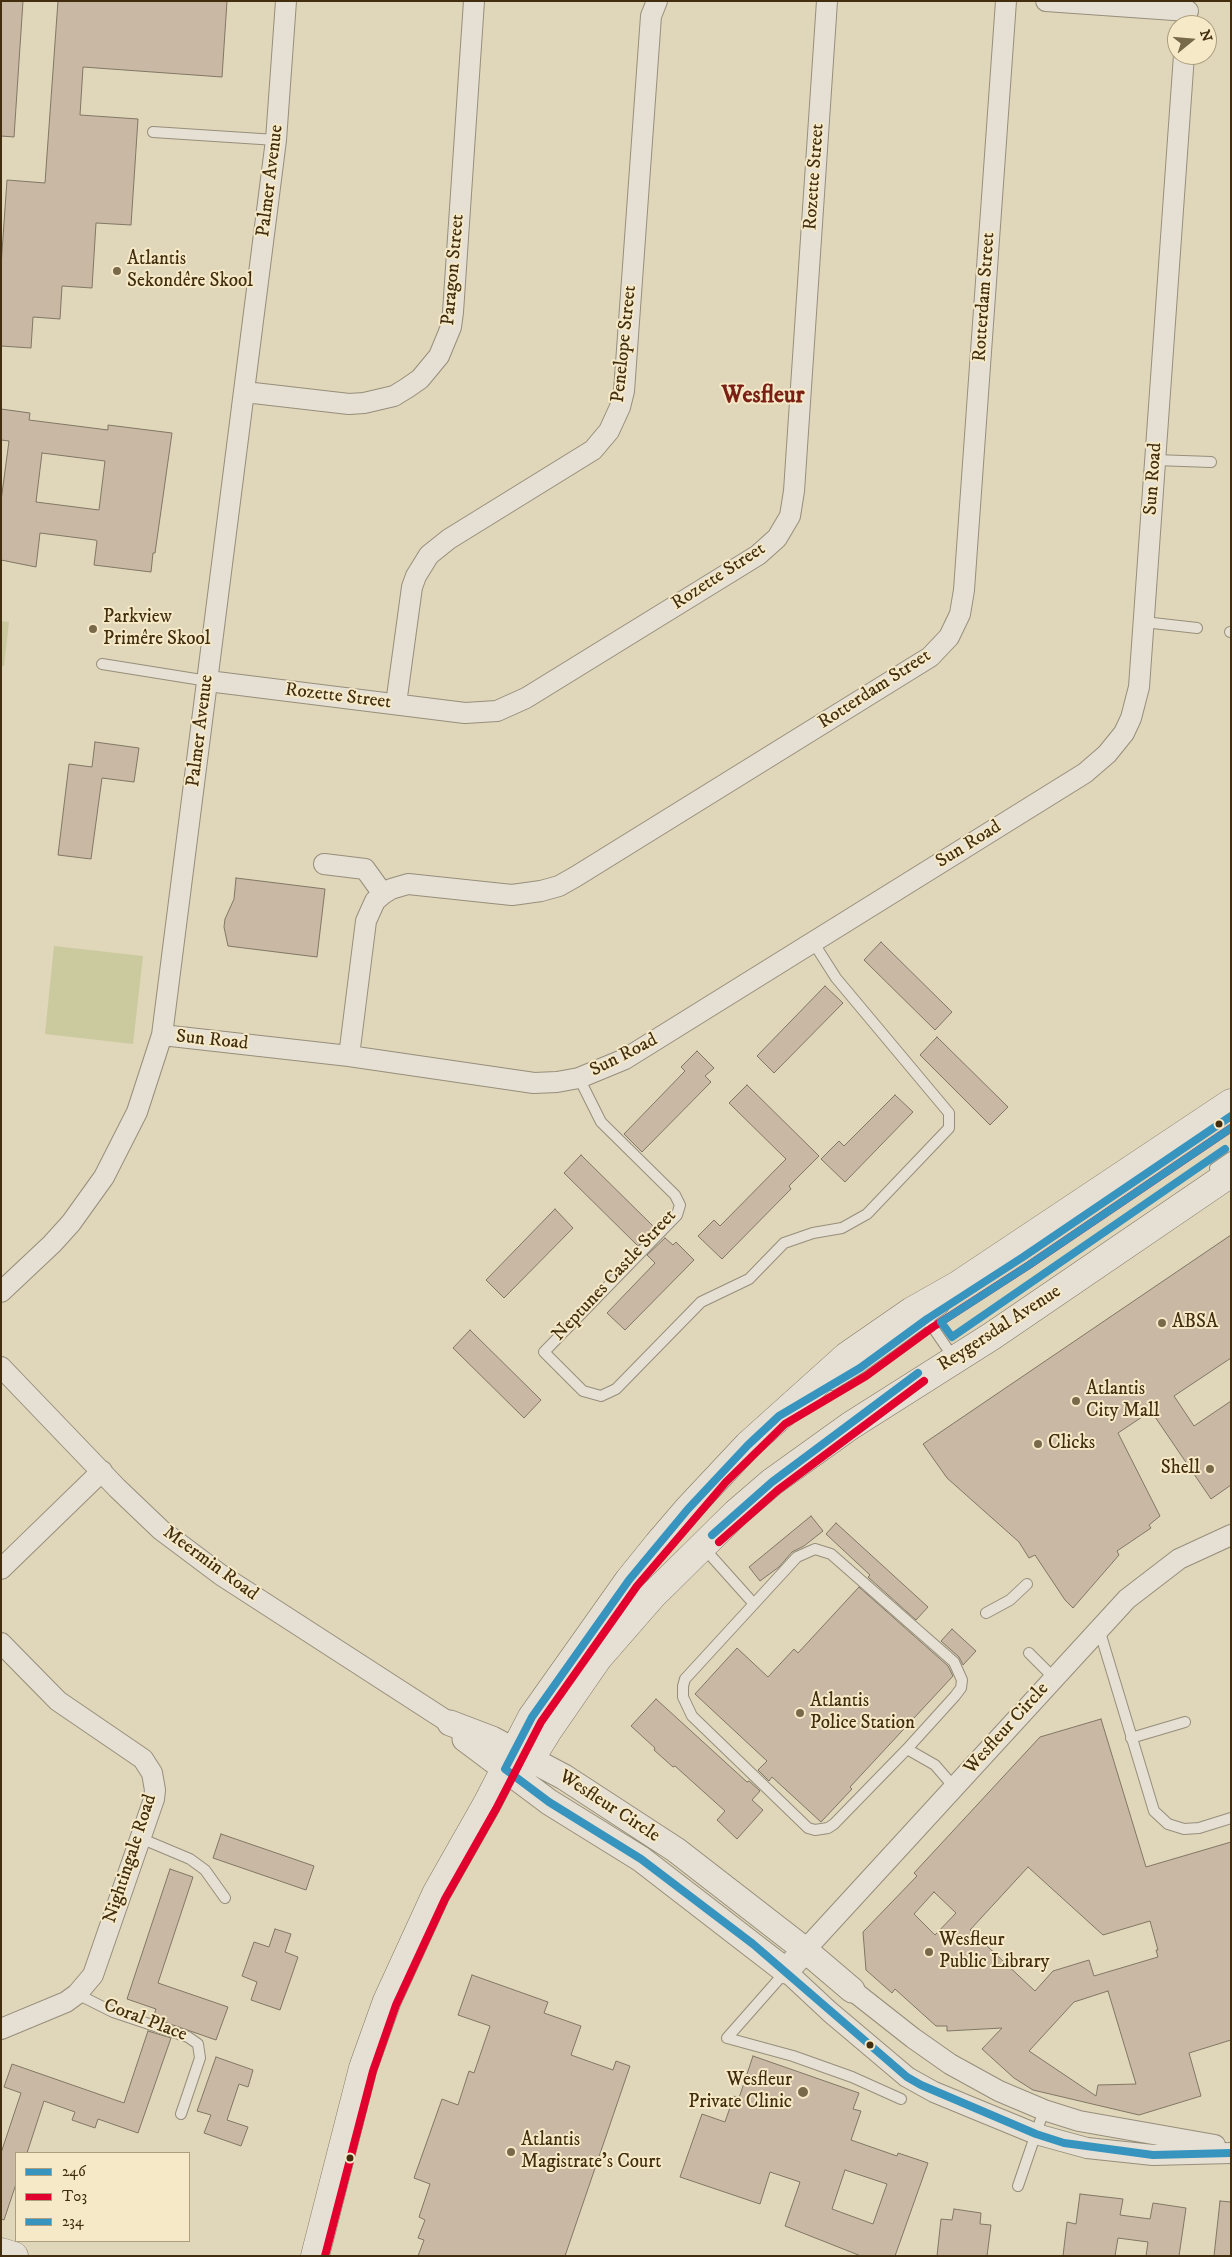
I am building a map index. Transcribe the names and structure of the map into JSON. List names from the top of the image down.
{
  "streets": {
    "main road": ["Reygersdal Avenue"],
    "street": [
      "Rozette Street",
      "Palmer Avenue",
      "Paragon Street",
      "Rotterdam Street",
      "Penelope Street",
      "Sun Road",
      "Meermin Road",
      "Wesfleur Circle",
      "Nightingale Road"
    ],
    "lane": ["Neptunes Castle Street", "Coral Place"]
  },
  "crossings": [
    ["Rozette Street", "Palmer Avenue"],
    ["Rozette Street", "Penelope Street"],
    ["Palmer Avenue", "Paragon Street"],
    ["Palmer Avenue", "Sun Road"],
    ["Sun Road", "Neptunes Castle Street"],
    ["Reygersdal Avenue", "Meermin Road"],
    ["Reygersdal Avenue", "Wesfleur Circle"],
    ["Meermin Road", "Wesfleur Circle"],
    ["Nightingale Road", "Coral Place"]
  ],
  "districts": ["Wesfleur"],
  "places": [
    "Atlantis Sekondêre Skool",
    "Parkview Primêre Skool",
    "ABSA",
    "Atlantis City Mall",
    "Clicks",
    "Shell",
    "Atlantis Police Station",
    "Wesfleur Public Library",
    "Wesfleur Private Clinic",
    "Atlantis Magistrate's Court"
  ],
  "lines": ["transit line 246", "transit line T03", "transit line 234"],
  "legend": ["246", "T03", "234"],
  "north": "right"
}
